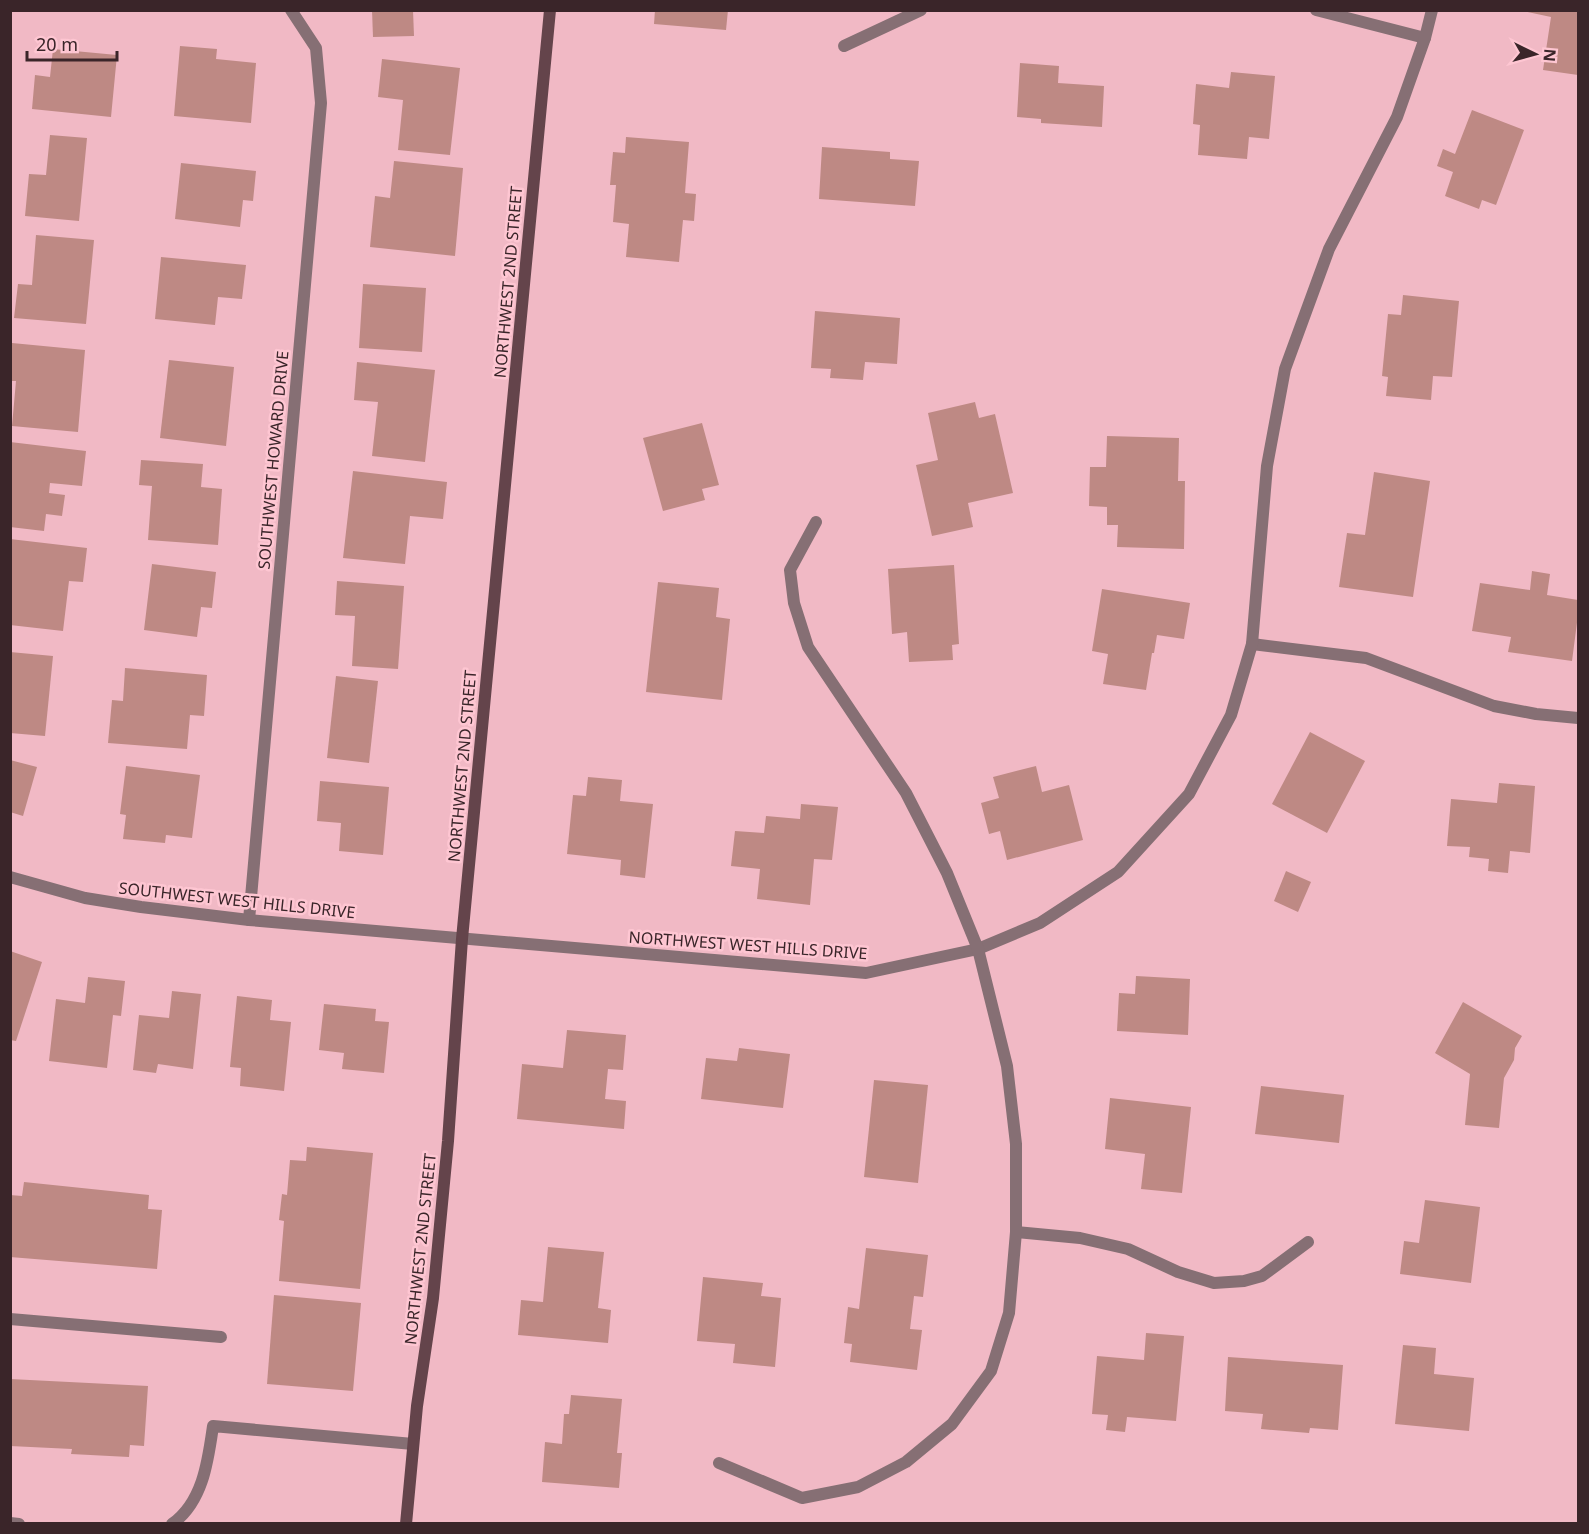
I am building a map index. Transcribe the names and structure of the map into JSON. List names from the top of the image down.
{
  "streets": {
    "street": [
      "NORTHWEST 2ND STREET",
      "SOUTHWEST HOWARD DRIVE",
      "SOUTHWEST WEST HILLS DRIVE",
      "NORTHWEST WEST HILLS DRIVE"
    ]
  },
  "crossings": [
    ["NORTHWEST 2ND STREET", "SOUTHWEST WEST HILLS DRIVE"],
    ["NORTHWEST 2ND STREET", "NORTHWEST WEST HILLS DRIVE"],
    ["SOUTHWEST HOWARD DRIVE", "SOUTHWEST WEST HILLS DRIVE"],
    ["SOUTHWEST WEST HILLS DRIVE", "NORTHWEST WEST HILLS DRIVE"]
  ],
  "scale_bar": "20 m",
  "north": "right"
}
